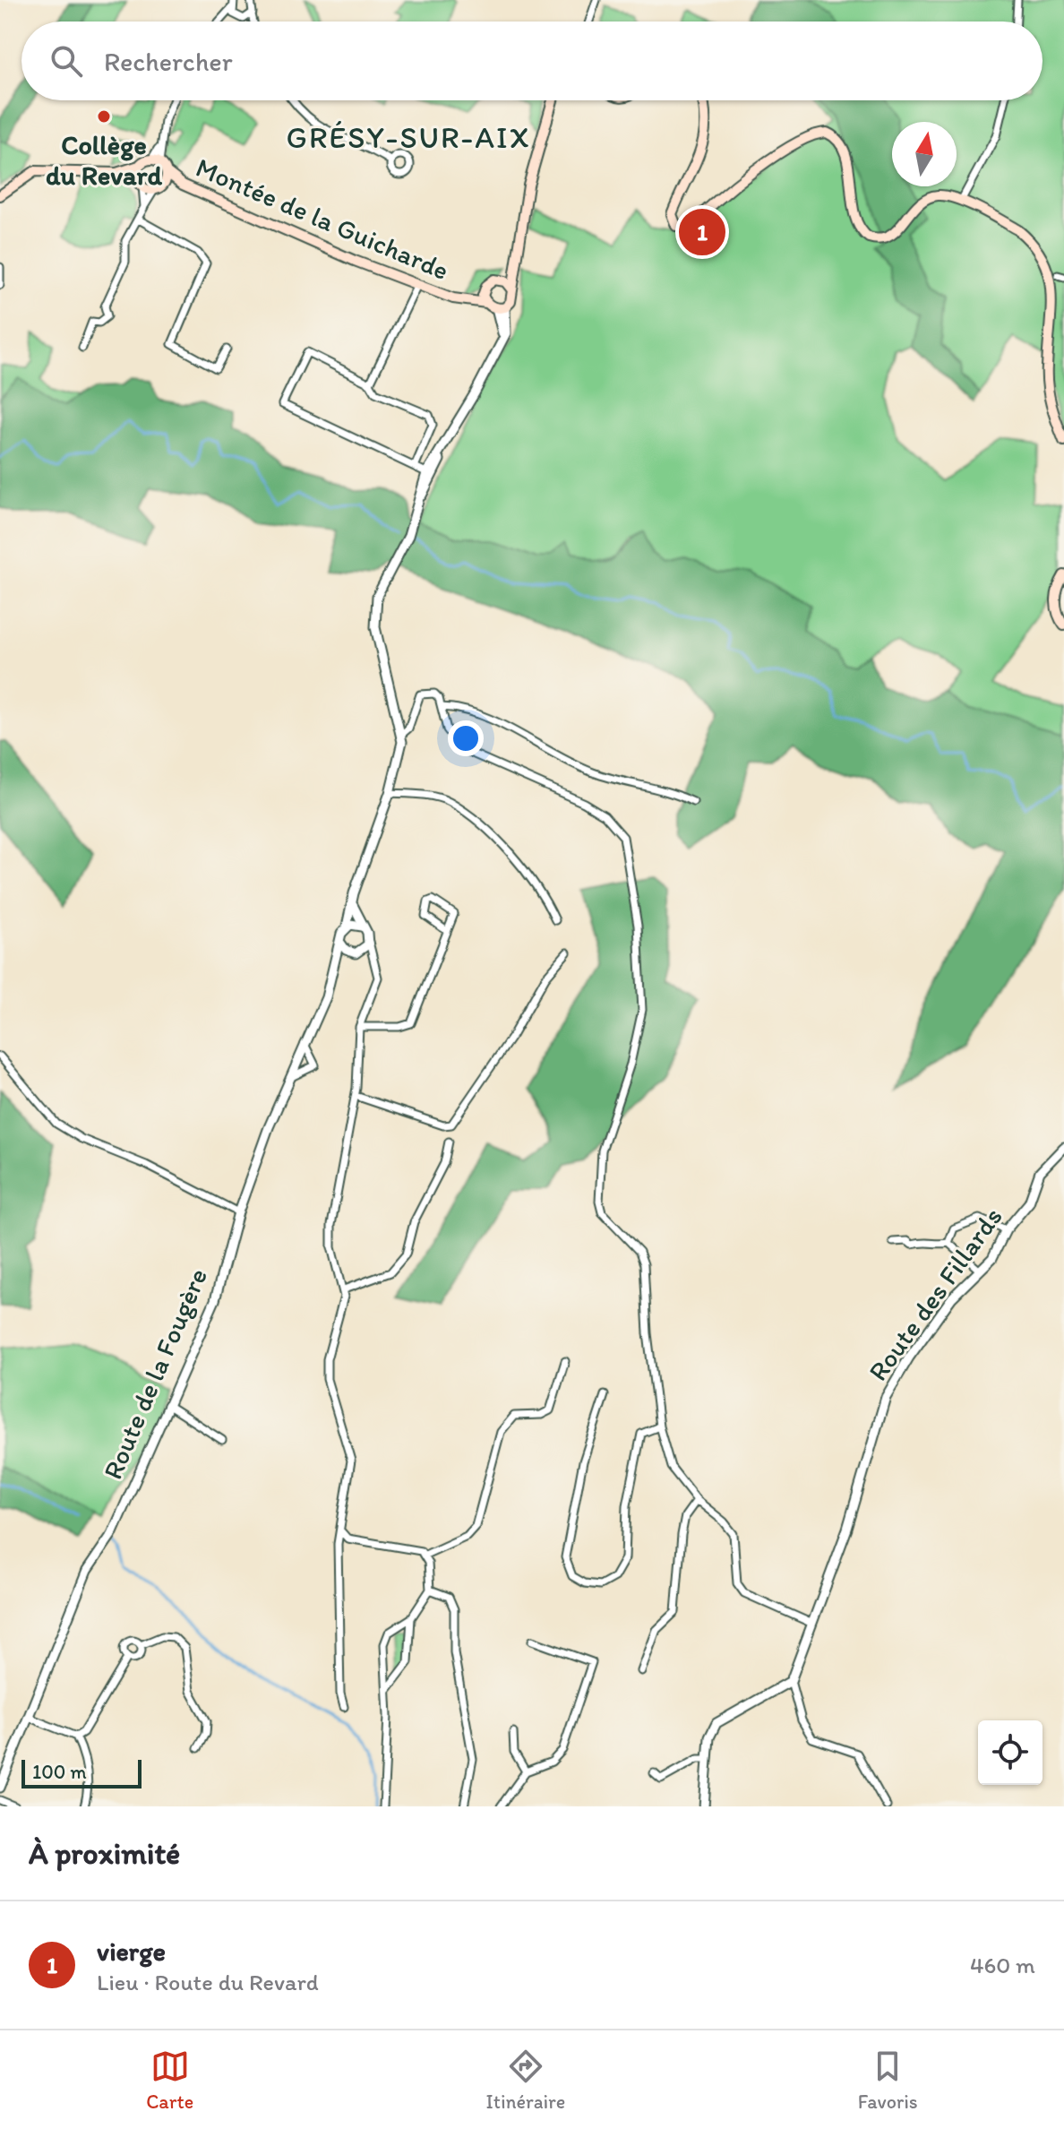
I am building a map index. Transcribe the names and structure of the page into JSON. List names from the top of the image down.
{
  "streets": {
    "main road": ["Montée de la Guicharde"],
    "street": ["Route des Fillards", "Route de la Fougère"]
  },
  "districts": ["GRÉSY-SUR-AIX"],
  "places": ["Collège du Revard"],
  "scale_bar": "100 m",
  "north": "top",
  "page": {
    "search": "Rechercher",
    "pins": "1",
    "scale": "100 m",
    "heading": "À proximité",
    "list": [
      {
        "mark": "1",
        "name": "vierge",
        "note": "Lieu · Route du Revard",
        "value": "460 m"
      }
    ],
    "nav": ["Carte", "Itinéraire", "Favoris"]
  }
}
